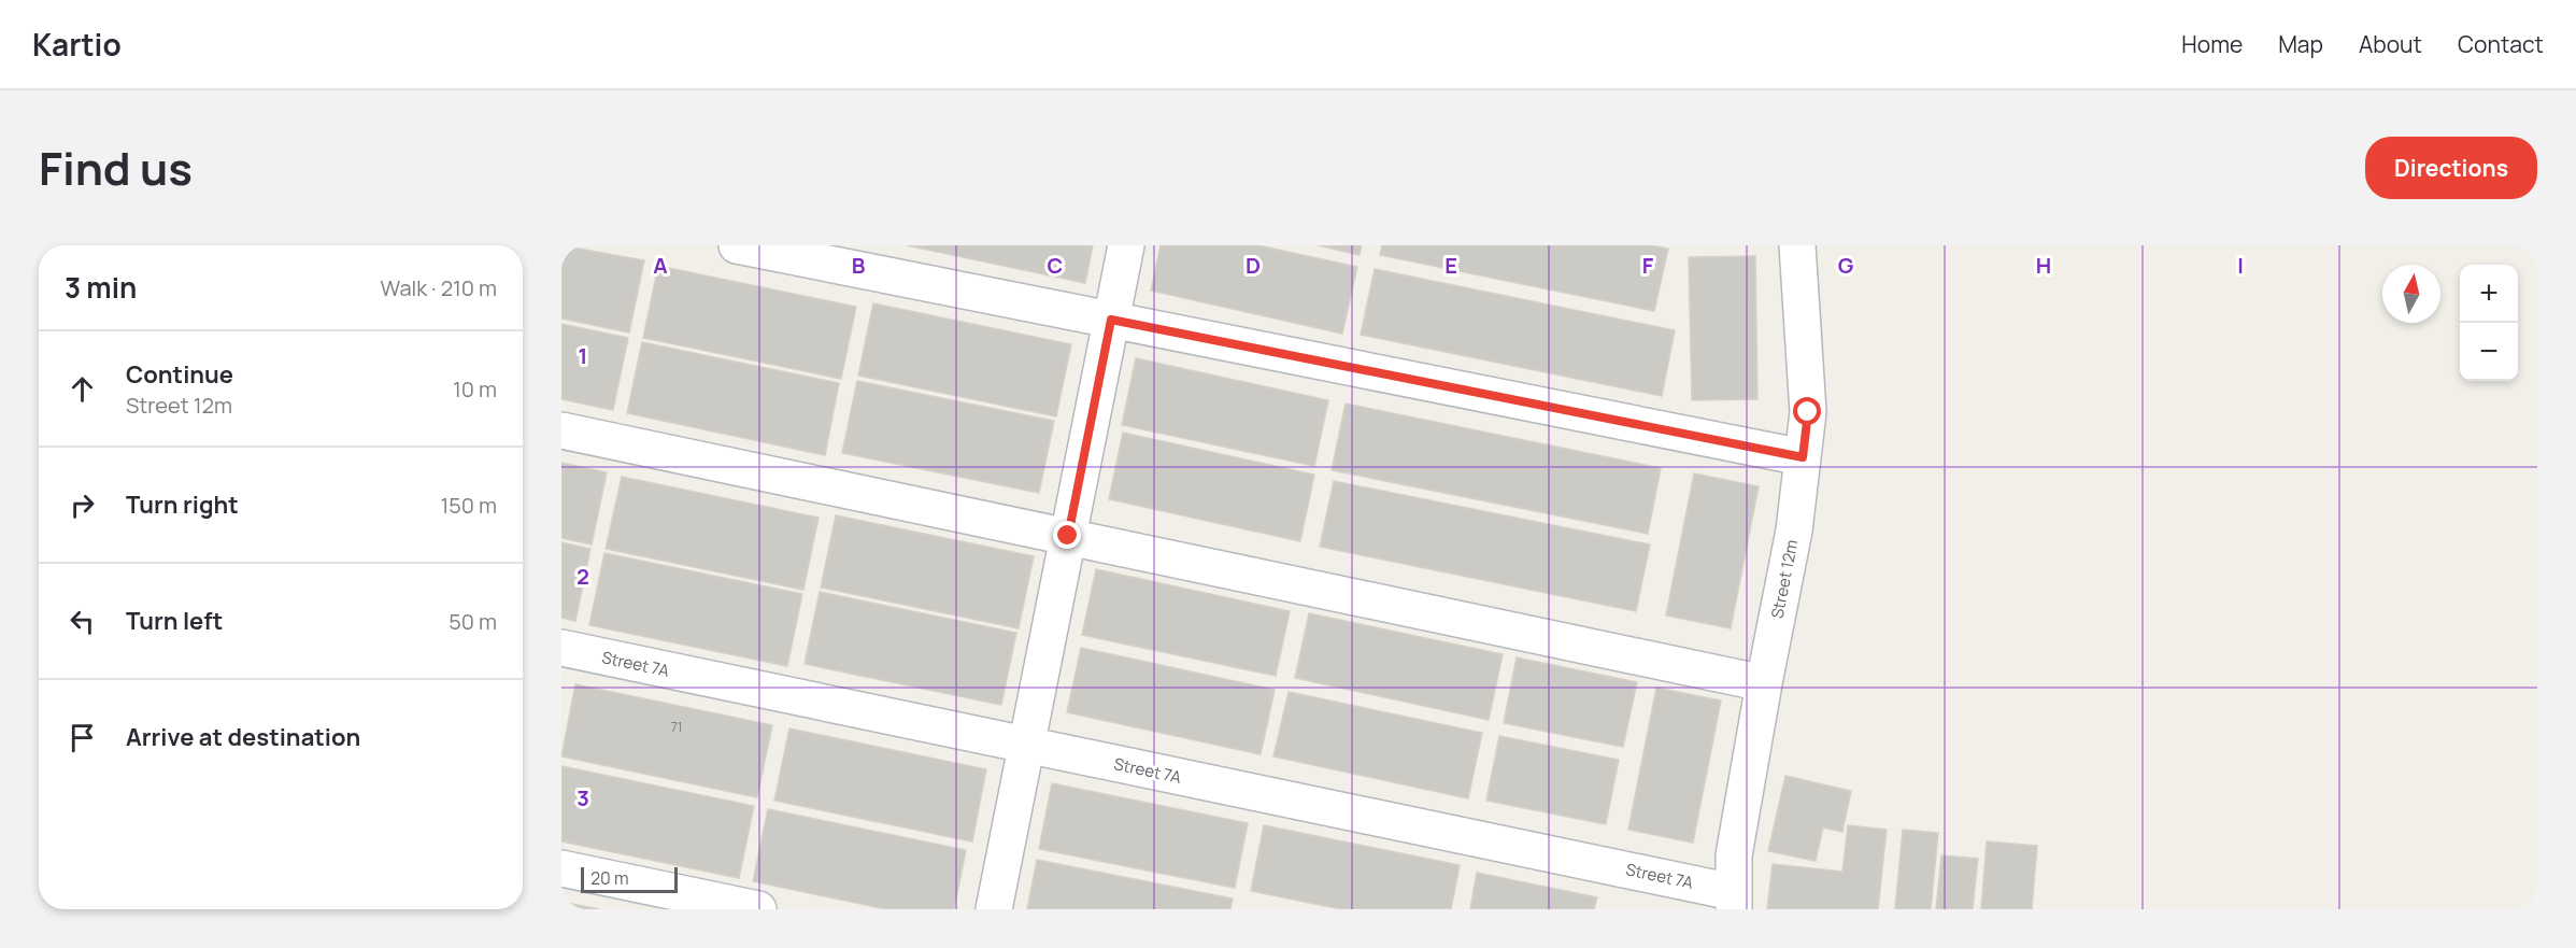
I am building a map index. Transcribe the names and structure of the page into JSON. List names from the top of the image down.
{
  "streets": {
    "street": ["Street 12m", "Street 7A"]
  },
  "crossings": [
    ["Street 12m", "Street 7A"]
  ],
  "house_numbers": ["71"],
  "scale_bar": "20 m",
  "north": "top",
  "page": {
    "header": "Kartio",
    "nav": [
      "Home",
      "Map",
      "About",
      "Contact"
    ],
    "title": "Find us",
    "buttons": "Directions",
    "heading": ["3 min", "Walk · 210 m"],
    "map_buttons": ["+", "−"],
    "list": [
      ["Continue", "Street 12m", "10 m"],
      ["Turn right", "150 m"],
      ["Turn left", "50 m"],
      "Arrive at destination"
    ],
    "scale": "20 m"
  },
  "grid": {
    "columns": [
      "A",
      "B",
      "C",
      "D",
      "E",
      "F",
      "G",
      "H",
      "I"
    ],
    "rows": ["1", "2", "3"]
  }
}
